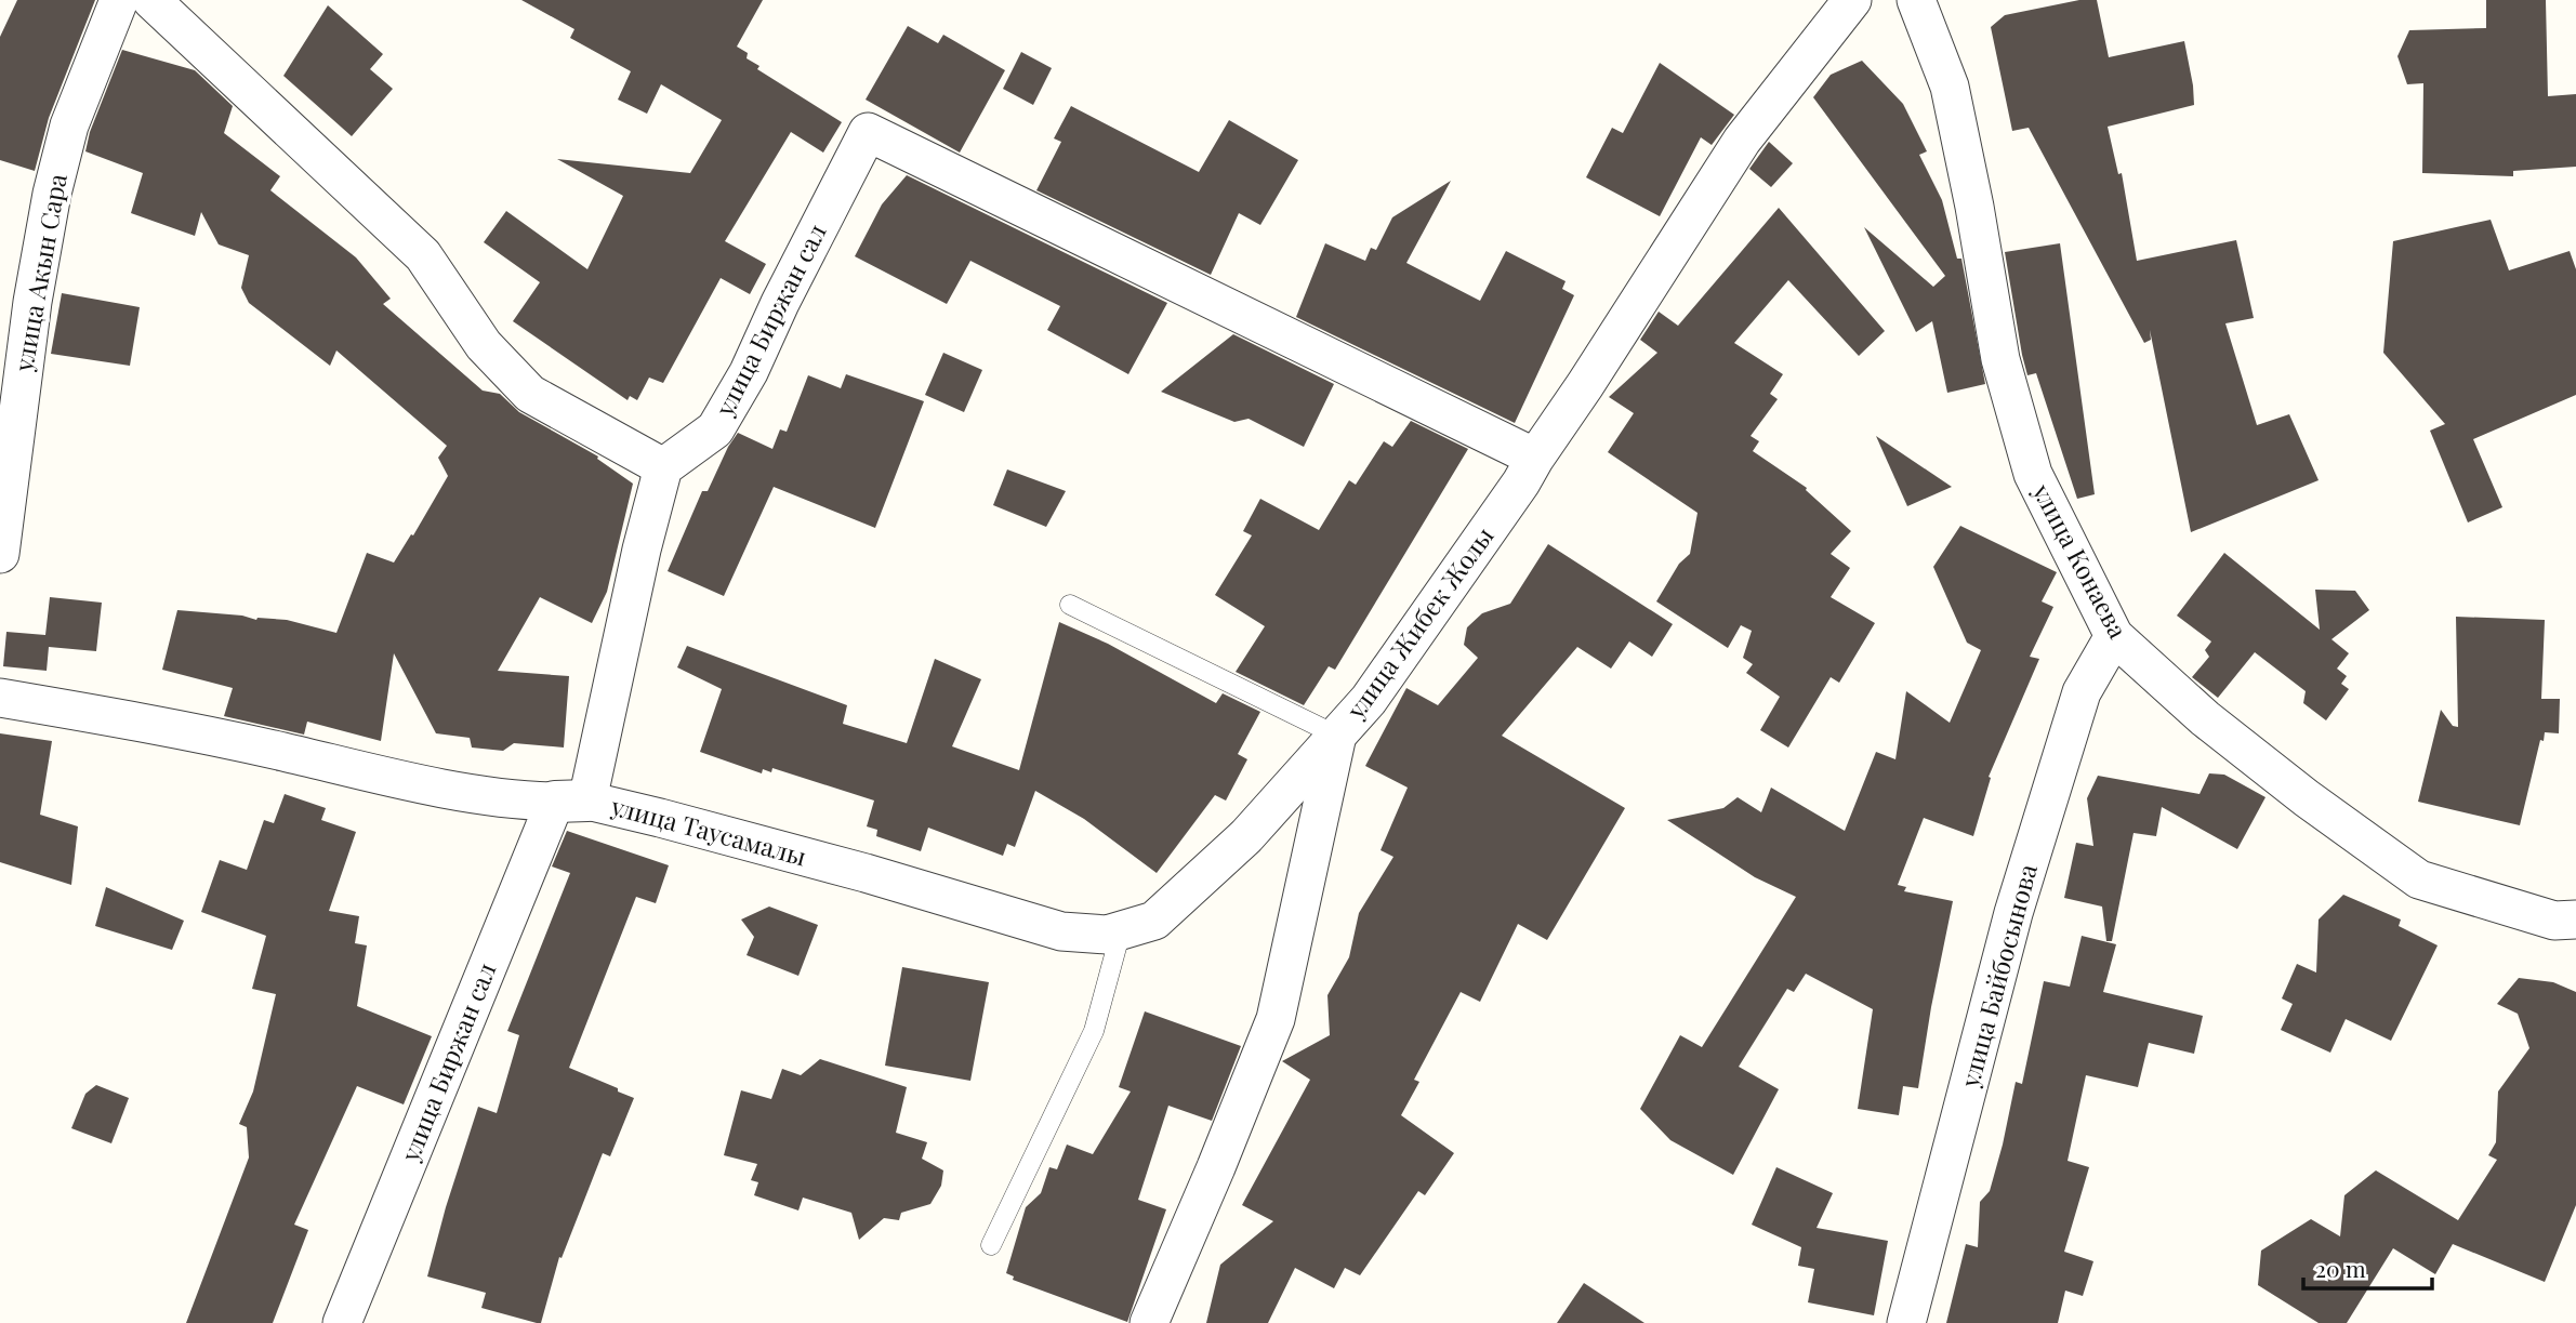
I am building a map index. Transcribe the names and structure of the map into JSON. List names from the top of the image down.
{
  "streets": {
    "street": [
      "улица Акын Сара",
      "улица Биржан сал",
      "улица Конаева",
      "улица Жибек Жолы",
      "улица Таусамалы",
      "улица Байбосынова"
    ]
  },
  "crossings": [
    ["улица Биржан сал", "улица Жибек Жолы"],
    ["улица Биржан сал", "улица Таусамалы"],
    ["улица Конаева", "улица Байбосынова"],
    ["улица Жибек Жолы", "улица Таусамалы"]
  ],
  "scale_bar": "20 m"
}
